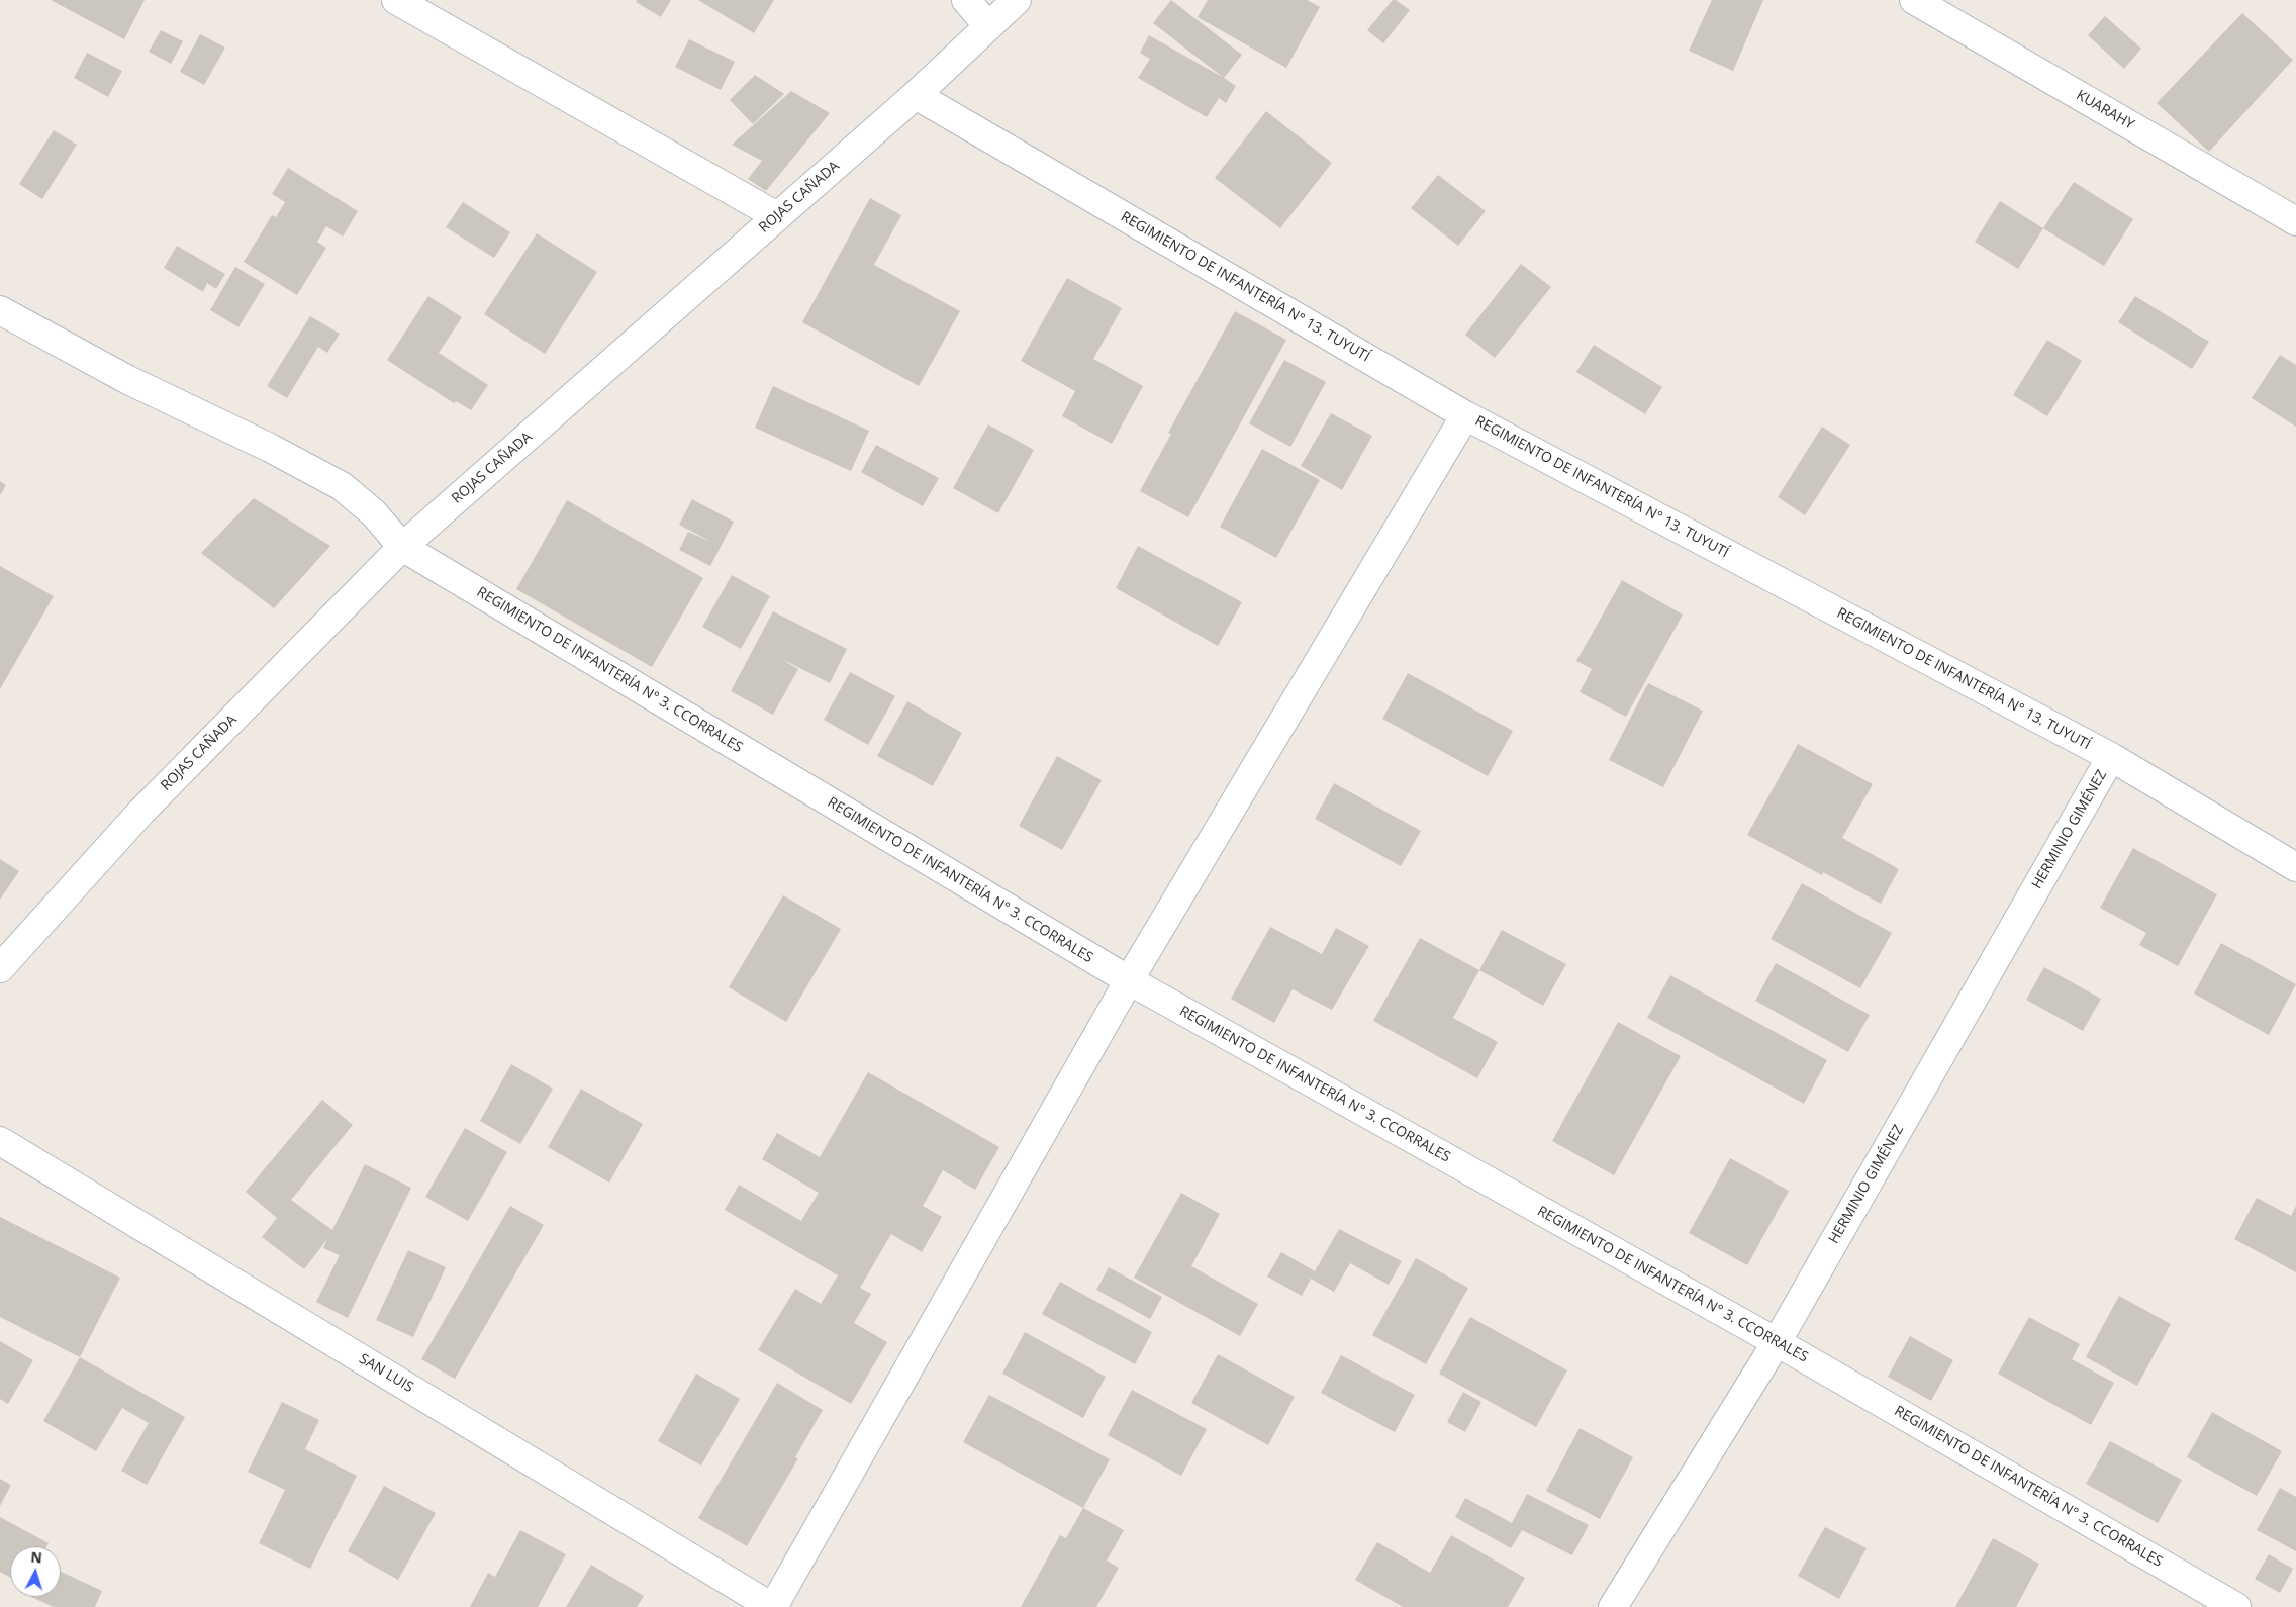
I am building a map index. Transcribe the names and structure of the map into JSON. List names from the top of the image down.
{
  "streets": {
    "street": [
      "KUARAHY",
      "ROJAS CAÑADA",
      "REGIMIENTO DE INFANTERÍA N° 13. TUYUTÍ",
      "REGIMIENTO DE INFANTERÍA N° 3. CCORRALES",
      "HERMINIO GIMÉNEZ",
      "SAN LUIS"
    ]
  },
  "crossings": [
    ["ROJAS CAÑADA", "REGIMIENTO DE INFANTERÍA N° 13. TUYUTÍ"],
    ["ROJAS CAÑADA", "REGIMIENTO DE INFANTERÍA N° 3. CCORRALES"],
    ["REGIMIENTO DE INFANTERÍA N° 13. TUYUTÍ", "HERMINIO GIMÉNEZ"],
    ["REGIMIENTO DE INFANTERÍA N° 3. CCORRALES", "HERMINIO GIMÉNEZ"]
  ],
  "north": "top"
}
